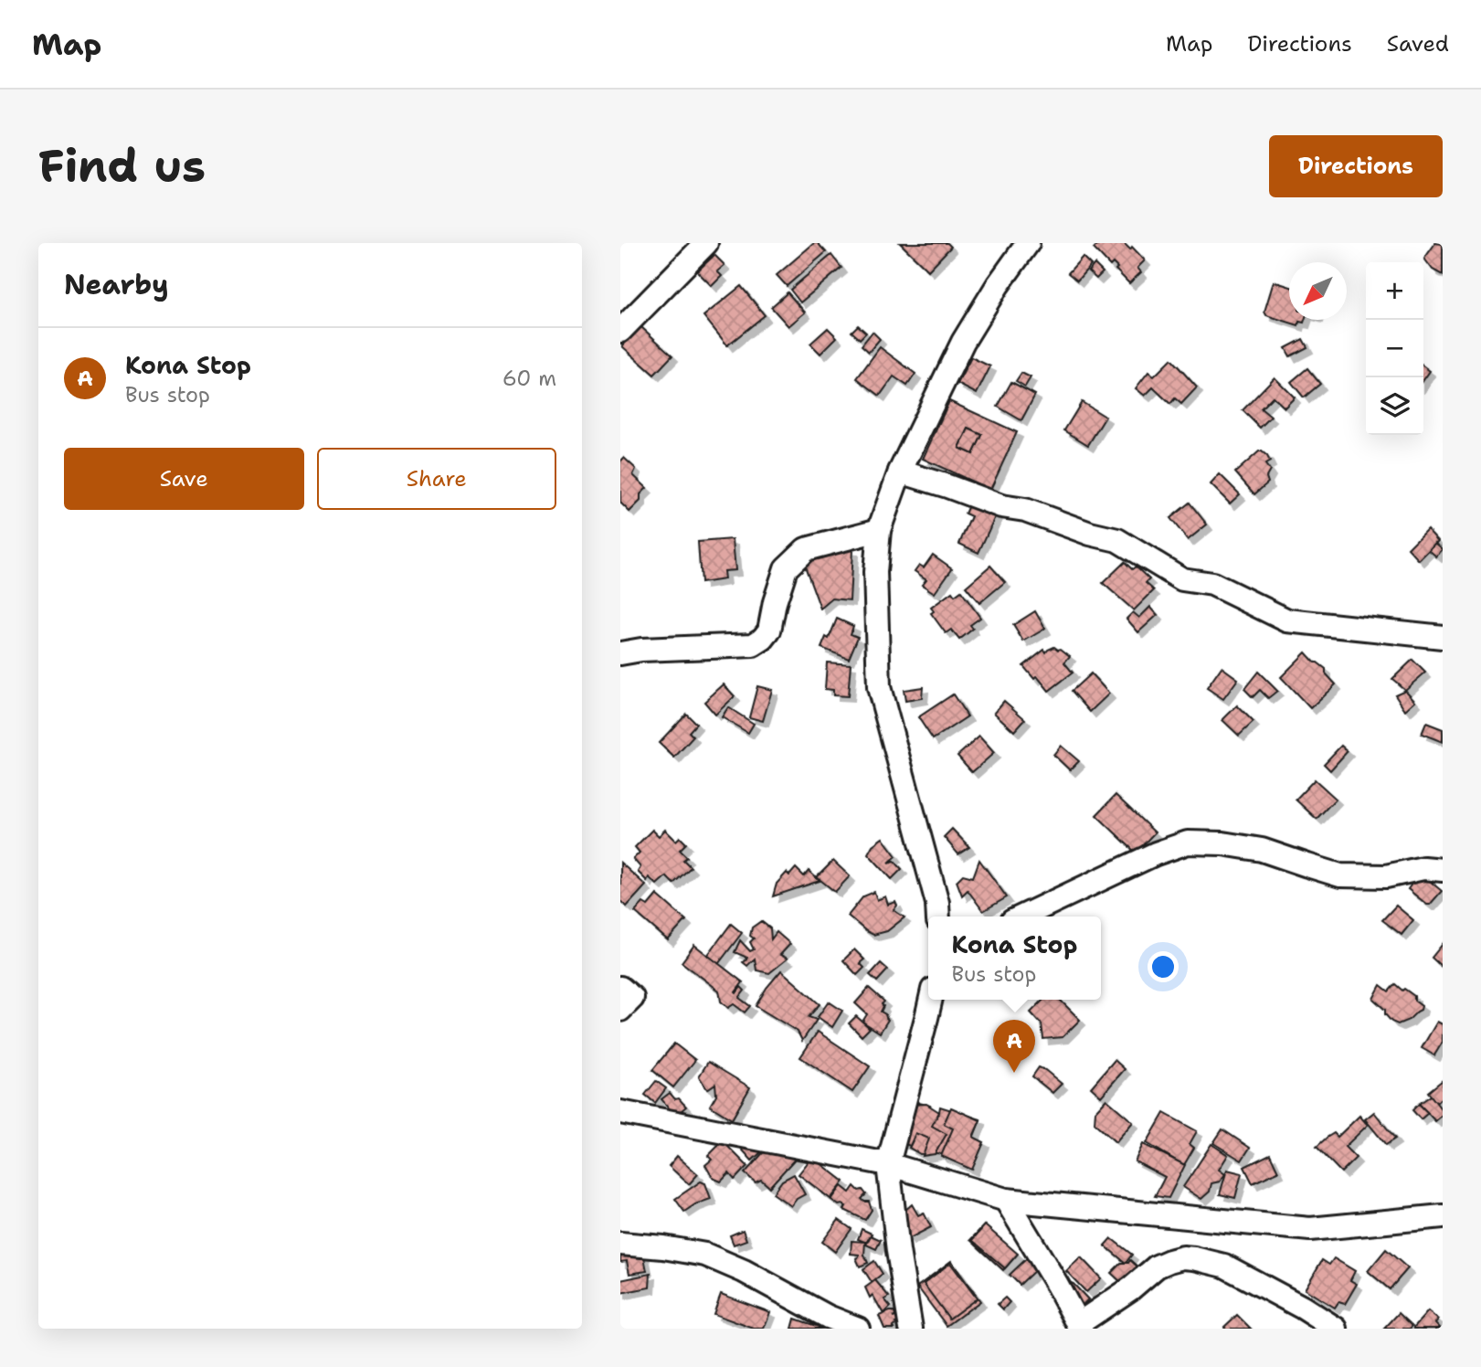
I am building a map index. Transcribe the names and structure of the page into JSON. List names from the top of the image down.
{
  "north": "bottom left",
  "page": {
    "header": "Map",
    "nav": ["Map", "Directions", "Saved"],
    "buttons": [
      "Directions",
      ["Save", "Share"]
    ],
    "title": "Find us",
    "heading": "Nearby",
    "map_buttons": ["+", "−"],
    "list": [
      {
        "mark": "A",
        "name": "Kona Stop",
        "note": "Bus stop",
        "value": "60 m"
      }
    ],
    "popup": ["Kona Stop", "Bus stop"],
    "pins": "A"
  }
}
